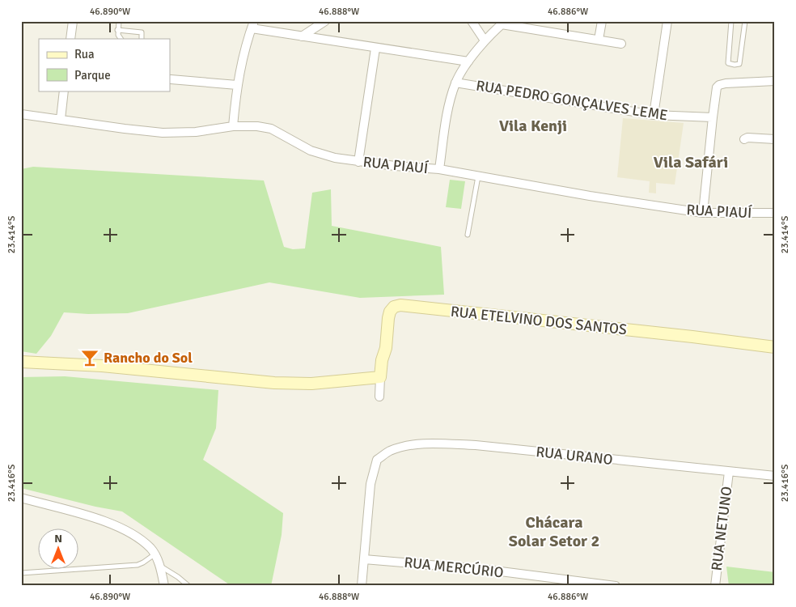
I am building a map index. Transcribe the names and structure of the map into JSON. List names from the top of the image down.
{
  "streets": {
    "street": [
      "RUA PEDRO GONÇALVES LEME",
      "RUA PIAUÍ",
      "RUA ETELVINO DOS SANTOS",
      "RUA URANO",
      "RUA NETUNO",
      "RUA MERCÚRIO"
    ]
  },
  "crossings": [
    ["RUA URANO", "RUA NETUNO"],
    ["RUA URANO", "RUA MERCÚRIO"]
  ],
  "districts": ["Vila Kenji", "Vila Safári", "Chácara Solar Setor 2"],
  "places": {
    "bar": ["Rancho do Sol"]
  },
  "legend": ["Rua", "Parque"],
  "north": "top",
  "coordinates": [
    "46.890°W",
    "46.888°W",
    "46.886°W",
    "23.414°S",
    "23.416°S"
  ]
}
